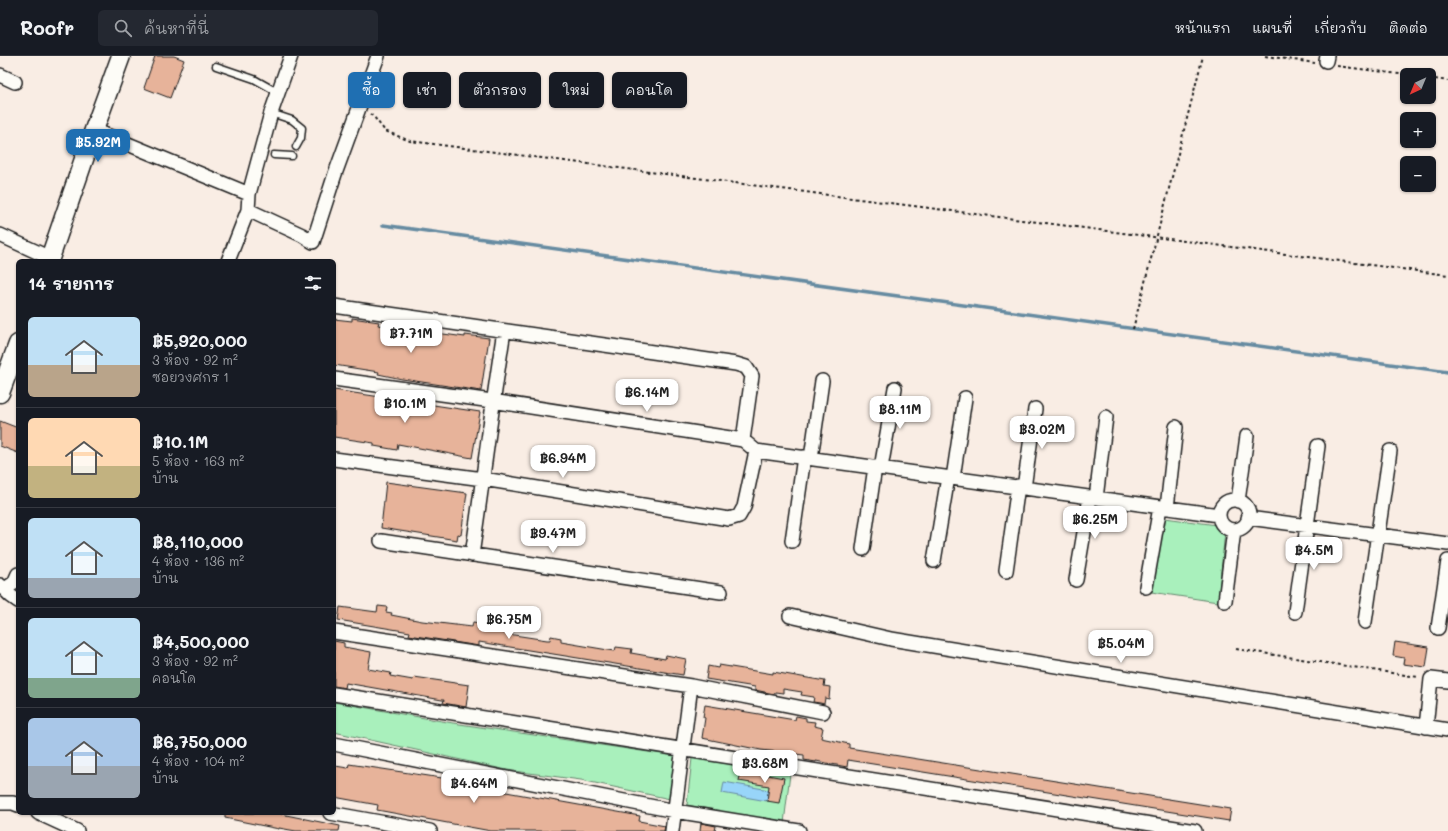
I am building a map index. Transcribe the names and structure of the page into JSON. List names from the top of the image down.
{
  "north": "bottom left",
  "page": {
    "header": "Roofr",
    "search": "ค้นหาที่นี่",
    "nav": [
      "หน้าแรก",
      "แผนที่",
      "เกี่ยวกับ",
      "ติดต่อ"
    ],
    "map_buttons": ["+", "−"],
    "chip": [
      "ซื้อ",
      "เช่า",
      "ตัวกรอง",
      "ใหม่",
      "คอนโด"
    ],
    "price": [
      "฿5.92M",
      "฿7.71M",
      "฿6.14M",
      "฿10.1M",
      "฿8.11M",
      "฿3.02M",
      "฿6.94M",
      "฿6.25M",
      "฿9.47M",
      "฿4.5M",
      "฿6.75M",
      "฿5.04M",
      "฿3.68M",
      "฿4.64M"
    ],
    "heading": "14 รายการ",
    "list": [
      {
        "name": "฿5,920,000",
        "note": "3 ห้อง · 92 m² · ซอยวงศกร 1"
      },
      {
        "name": "฿10.1M",
        "note": "5 ห้อง · 163 m² · บ้าน"
      },
      {
        "name": "฿8,110,000",
        "note": "4 ห้อง · 136 m² · บ้าน"
      },
      {
        "name": "฿4,500,000",
        "note": "3 ห้อง · 92 m² · คอนโด"
      },
      {
        "name": "฿6,750,000",
        "note": "4 ห้อง · 104 m² · บ้าน"
      }
    ]
  }
}
